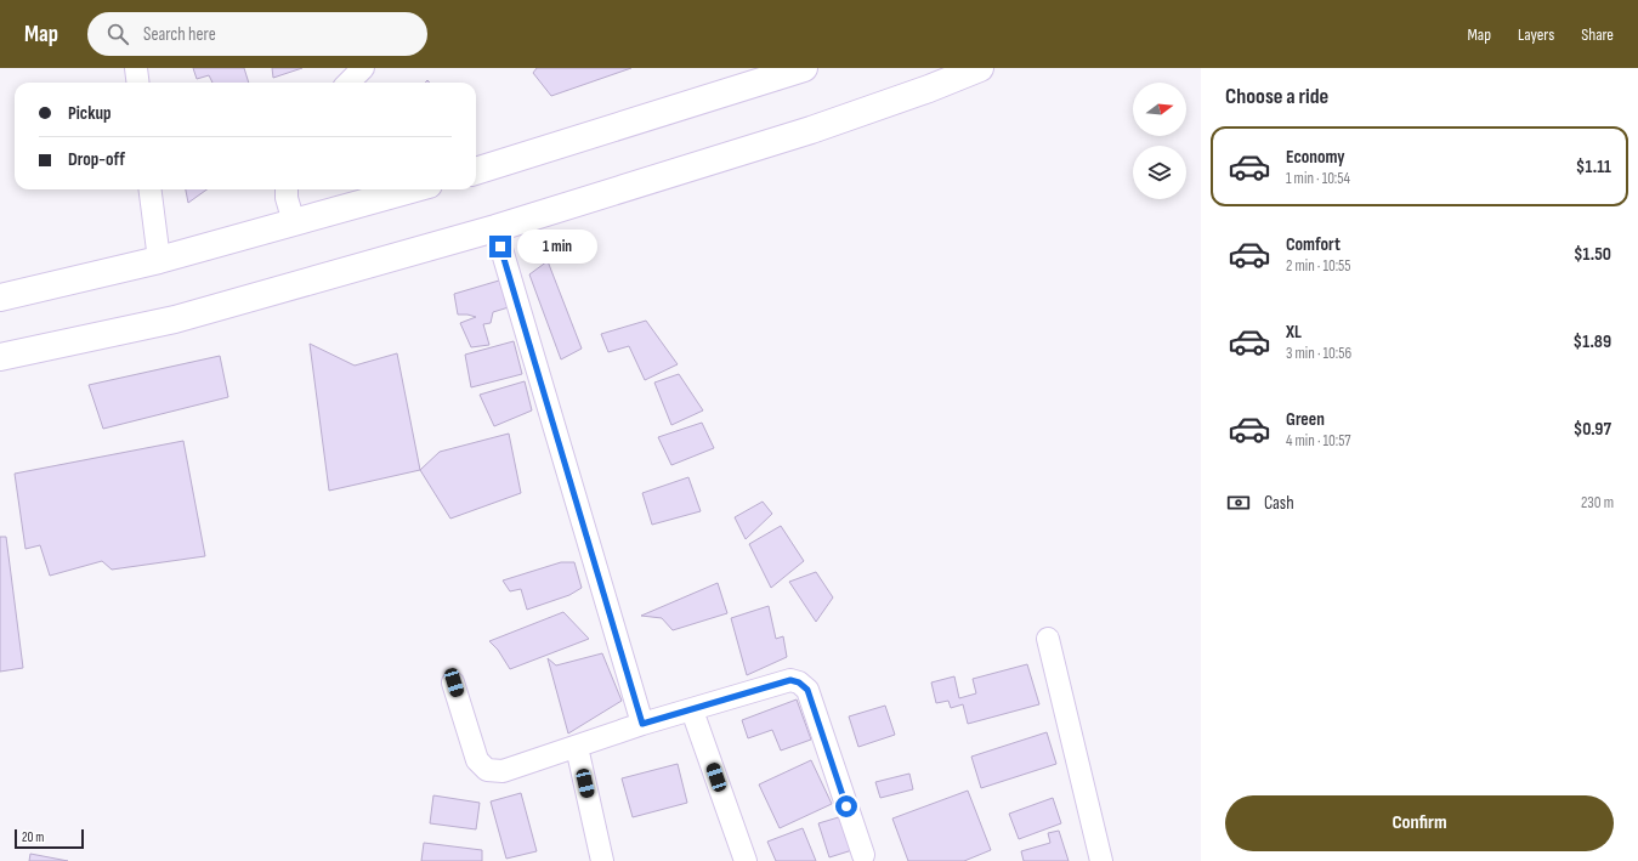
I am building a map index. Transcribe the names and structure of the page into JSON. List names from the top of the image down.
{
  "scale_bar": "20 m",
  "north": "right",
  "page": {
    "header": "Map",
    "search": "Search here",
    "nav": ["Map", "Layers", "Share"],
    "heading": "Choose a ride",
    "banner": ["Pickup", "Drop-off"],
    "list": [
      {
        "name": "Economy",
        "note": "1 min · 10:54",
        "value": "$1.11"
      },
      {
        "name": "Comfort",
        "note": "2 min · 10:55",
        "value": "$1.50"
      },
      {
        "name": "XL",
        "note": "3 min · 10:56",
        "value": "$1.89"
      },
      {
        "name": "Green",
        "note": "4 min · 10:57",
        "value": "$0.97"
      }
    ],
    "bubble": "1 min",
    "pay": ["Cash", "230 m"],
    "buttons": "Confirm",
    "scale": "20 m"
  }
}
